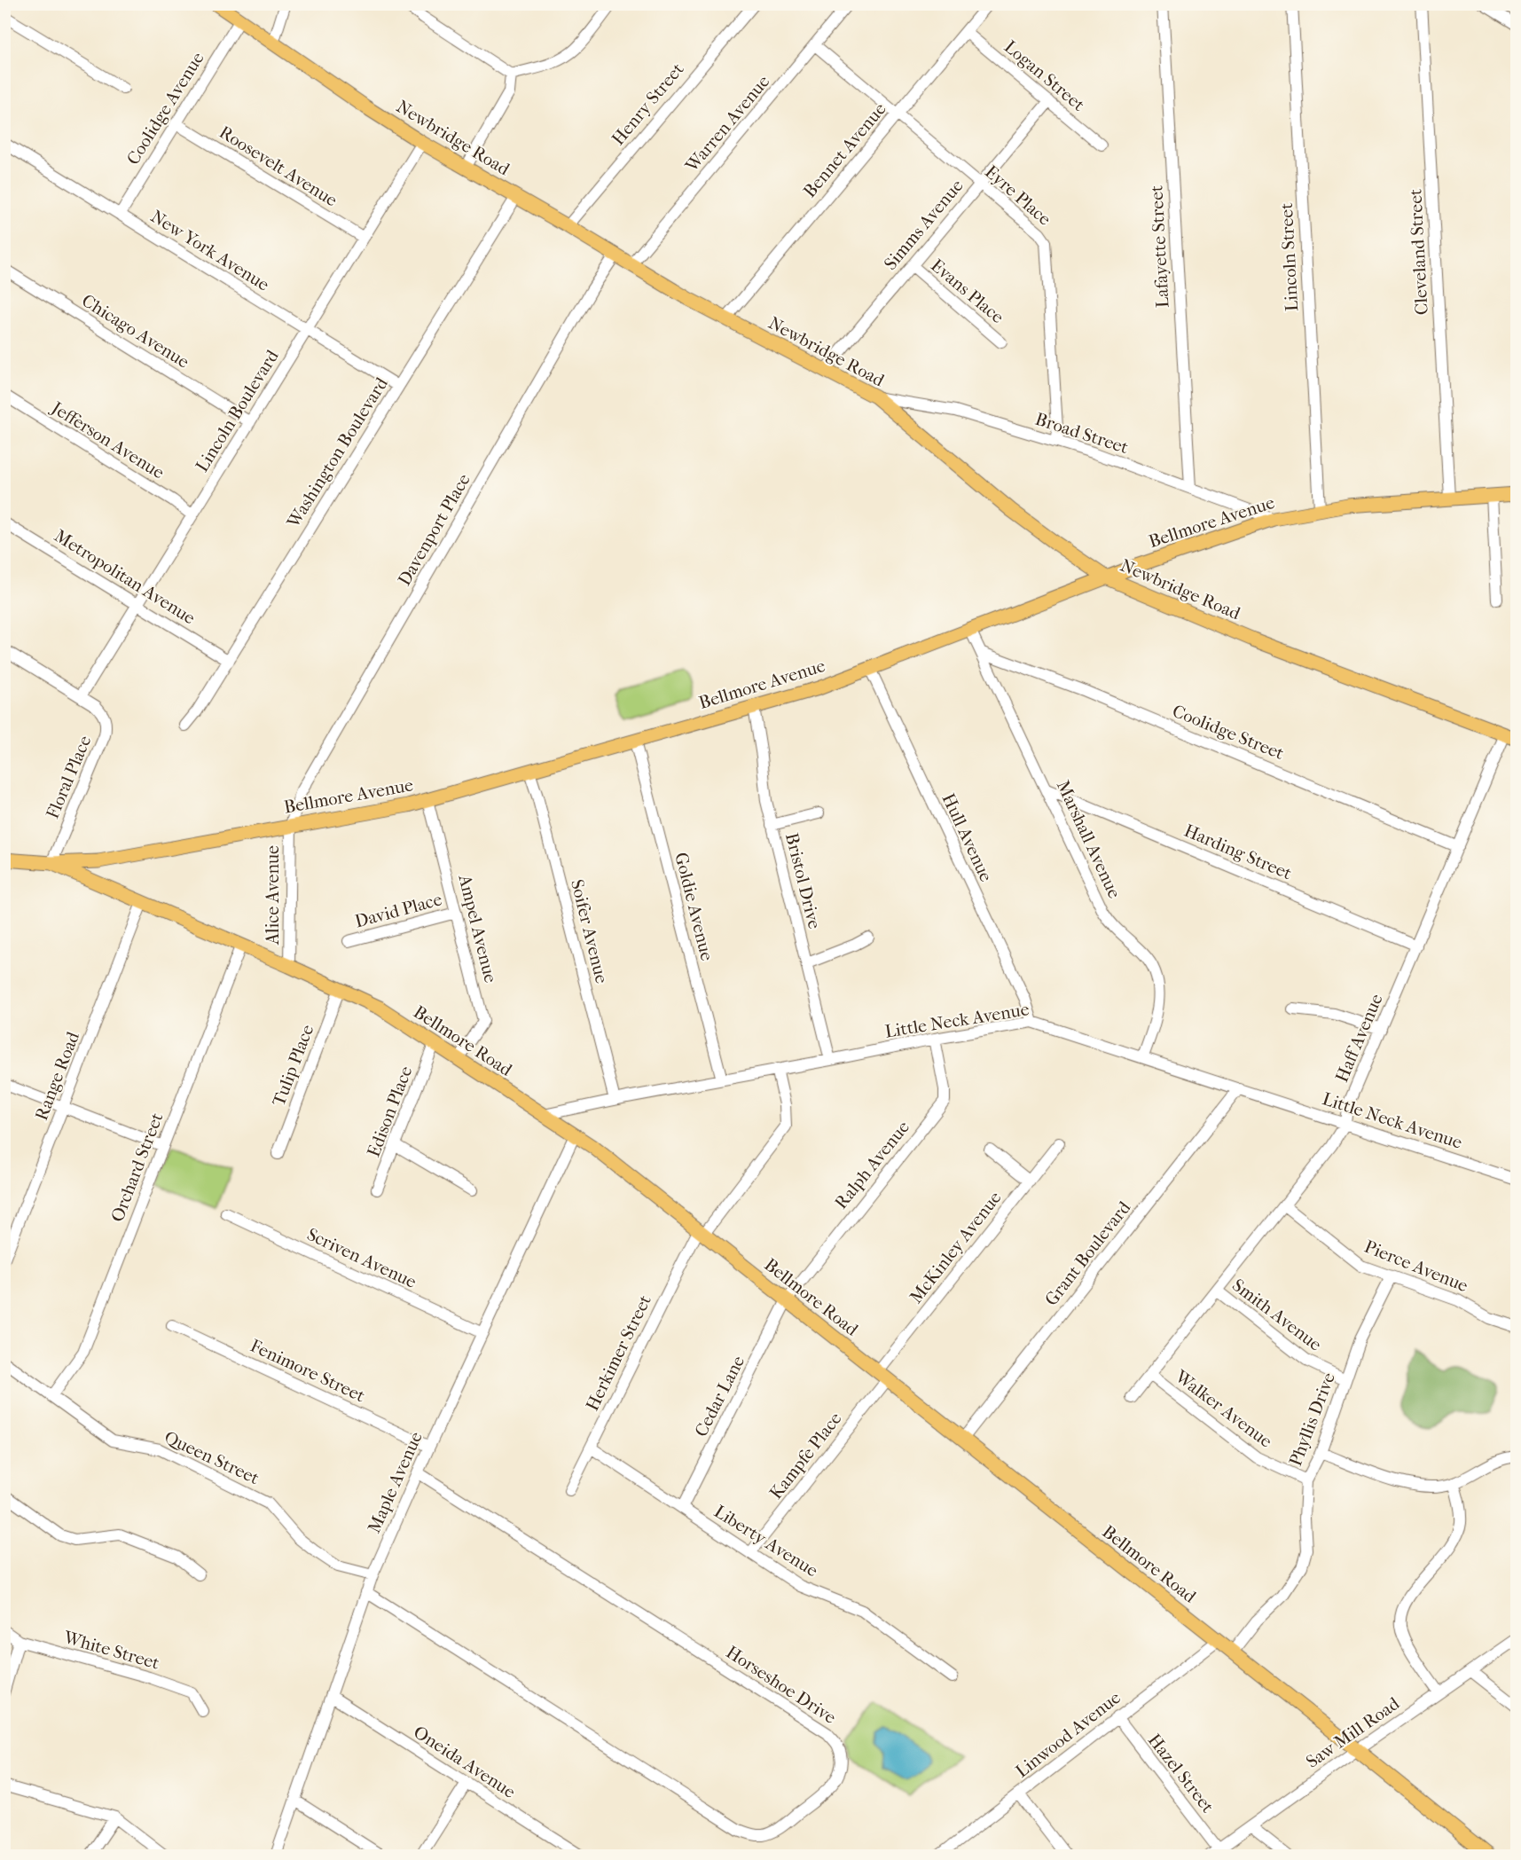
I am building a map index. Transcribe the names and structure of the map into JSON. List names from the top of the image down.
{
  "streets": {
    "main road": ["Newbridge Road", "Bellmore Avenue", "Bellmore Road"],
    "street": [
      "Logan Street",
      "Henry Street",
      "Coolidge Avenue",
      "Warren Avenue",
      "Bennet Avenue",
      "Roosevelt Avenue",
      "Eyre Place",
      "Simms Avenue",
      "Lafayette Street",
      "New York Avenue",
      "Cleveland Street",
      "Lincoln Street",
      "Evans Place",
      "Chicago Avenue",
      "Lincoln Boulevard",
      "Broad Street",
      "Jefferson Avenue",
      "Washington Boulevard",
      "Davenport Place",
      "Metropolitan Avenue",
      "Coolidge Street",
      "Floral Place",
      "Hull Avenue",
      "Marshall Avenue",
      "Harding Street",
      "Bristol Drive",
      "Alice Avenue",
      "Goldie Avenue",
      "David Place",
      "Ampel Avenue",
      "Soifer Avenue",
      "Little Neck Avenue",
      "Haff Avenue",
      "Tulip Place",
      "Range Road",
      "Edison Place",
      "Ralph Avenue",
      "Orchard Street",
      "McKinley Avenue",
      "Grant Boulevard",
      "Scriven Avenue",
      "Pierce Avenue",
      "Smith Avenue",
      "Herkimer Street",
      "Fenimore Street",
      "Cedar Lane",
      "Walker Avenue",
      "Phyllis Drive",
      "Kampfe Place",
      "Queen Street",
      "Maple Avenue",
      "Liberty Avenue",
      "White Street",
      "Horseshoe Drive",
      "Saw Mill Road",
      "Linwood Avenue",
      "Oneida Avenue",
      "Hazel Street"
    ]
  },
  "crossings": [
    ["Logan Street", "Bennet Avenue"],
    ["Logan Street", "Simms Avenue"],
    ["Henry Street", "Newbridge Road"],
    ["Coolidge Avenue", "Newbridge Road"],
    ["Coolidge Avenue", "Roosevelt Avenue"],
    ["Coolidge Avenue", "New York Avenue"],
    ["Warren Avenue", "Newbridge Road"],
    ["Warren Avenue", "Eyre Place"],
    ["Newbridge Road", "Bennet Avenue"],
    ["Newbridge Road", "Simms Avenue"],
    ["Newbridge Road", "Lincoln Boulevard"],
    ["Newbridge Road", "Broad Street"],
    ["Newbridge Road", "Washington Boulevard"],
    ["Newbridge Road", "Bellmore Avenue"],
    ["Newbridge Road", "Davenport Place"],
    ["Newbridge Road", "Haff Avenue"],
    ["Bennet Avenue", "Eyre Place"],
    ["Roosevelt Avenue", "Lincoln Boulevard"],
    ["Eyre Place", "Simms Avenue"],
    ["Eyre Place", "Broad Street"],
    ["Simms Avenue", "Evans Place"],
    ["Lafayette Street", "Broad Street"],
    ["New York Avenue", "Lincoln Boulevard"],
    ["New York Avenue", "Washington Boulevard"],
    ["Cleveland Street", "Bellmore Avenue"],
    ["Lincoln Street", "Bellmore Avenue"],
    ["Chicago Avenue", "Lincoln Boulevard"],
    ["Lincoln Boulevard", "Jefferson Avenue"],
    ["Lincoln Boulevard", "Metropolitan Avenue"],
    ["Lincoln Boulevard", "Floral Place"],
    ["Broad Street", "Bellmore Avenue"],
    ["Washington Boulevard", "Metropolitan Avenue"],
    ["Bellmore Avenue", "Davenport Place"],
    ["Bellmore Avenue", "Floral Place"],
    ["Bellmore Avenue", "Hull Avenue"],
    ["Bellmore Avenue", "Marshall Avenue"],
    ["Bellmore Avenue", "Bristol Drive"],
    ["Bellmore Avenue", "Alice Avenue"],
    ["Bellmore Avenue", "Goldie Avenue"],
    ["Bellmore Avenue", "Ampel Avenue"],
    ["Bellmore Avenue", "Soifer Avenue"],
    ["Bellmore Avenue", "Bellmore Road"],
    ["Davenport Place", "Alice Avenue"],
    ["Coolidge Street", "Marshall Avenue"],
    ["Coolidge Street", "Haff Avenue"],
    ["Floral Place", "Bellmore Road"],
    ["Hull Avenue", "Little Neck Avenue"],
    ["Marshall Avenue", "Harding Street"],
    ["Marshall Avenue", "Little Neck Avenue"],
    ["Harding Street", "Haff Avenue"],
    ["Bristol Drive", "Little Neck Avenue"],
    ["Alice Avenue", "Bellmore Road"],
    ["Goldie Avenue", "Little Neck Avenue"],
    ["David Place", "Ampel Avenue"],
    ["Ampel Avenue", "Bellmore Road"],
    ["Soifer Avenue", "Little Neck Avenue"],
    ["Little Neck Avenue", "Haff Avenue"],
    ["Little Neck Avenue", "Bellmore Road"],
    ["Little Neck Avenue", "Ralph Avenue"],
    ["Little Neck Avenue", "Grant Boulevard"],
    ["Little Neck Avenue", "Herkimer Street"],
    ["Haff Avenue", "Pierce Avenue"],
    ["Haff Avenue", "Smith Avenue"],
    ["Haff Avenue", "Walker Avenue"],
    ["Bellmore Road", "Tulip Place"],
    ["Bellmore Road", "Range Road"],
    ["Bellmore Road", "Edison Place"],
    ["Bellmore Road", "Ralph Avenue"],
    ["Bellmore Road", "Orchard Street"],
    ["Bellmore Road", "McKinley Avenue"],
    ["Bellmore Road", "Grant Boulevard"],
    ["Bellmore Road", "Herkimer Street"],
    ["Bellmore Road", "Cedar Lane"],
    ["Bellmore Road", "Phyllis Drive"],
    ["Bellmore Road", "Kampfe Place"],
    ["Bellmore Road", "Maple Avenue"],
    ["Bellmore Road", "Saw Mill Road"],
    ["Bellmore Road", "Linwood Avenue"],
    ["Ralph Avenue", "Cedar Lane"],
    ["Orchard Street", "Queen Street"],
    ["McKinley Avenue", "Kampfe Place"],
    ["Scriven Avenue", "Maple Avenue"],
    ["Pierce Avenue", "Phyllis Drive"],
    ["Smith Avenue", "Phyllis Drive"],
    ["Herkimer Street", "Liberty Avenue"],
    ["Fenimore Street", "Maple Avenue"],
    ["Cedar Lane", "Liberty Avenue"],
    ["Walker Avenue", "Phyllis Drive"],
    ["Kampfe Place", "Liberty Avenue"],
    ["Queen Street", "Maple Avenue"],
    ["Maple Avenue", "Horseshoe Drive"],
    ["Maple Avenue", "Oneida Avenue"],
    ["Saw Mill Road", "Hazel Street"],
    ["Linwood Avenue", "Hazel Street"]
  ]
}
